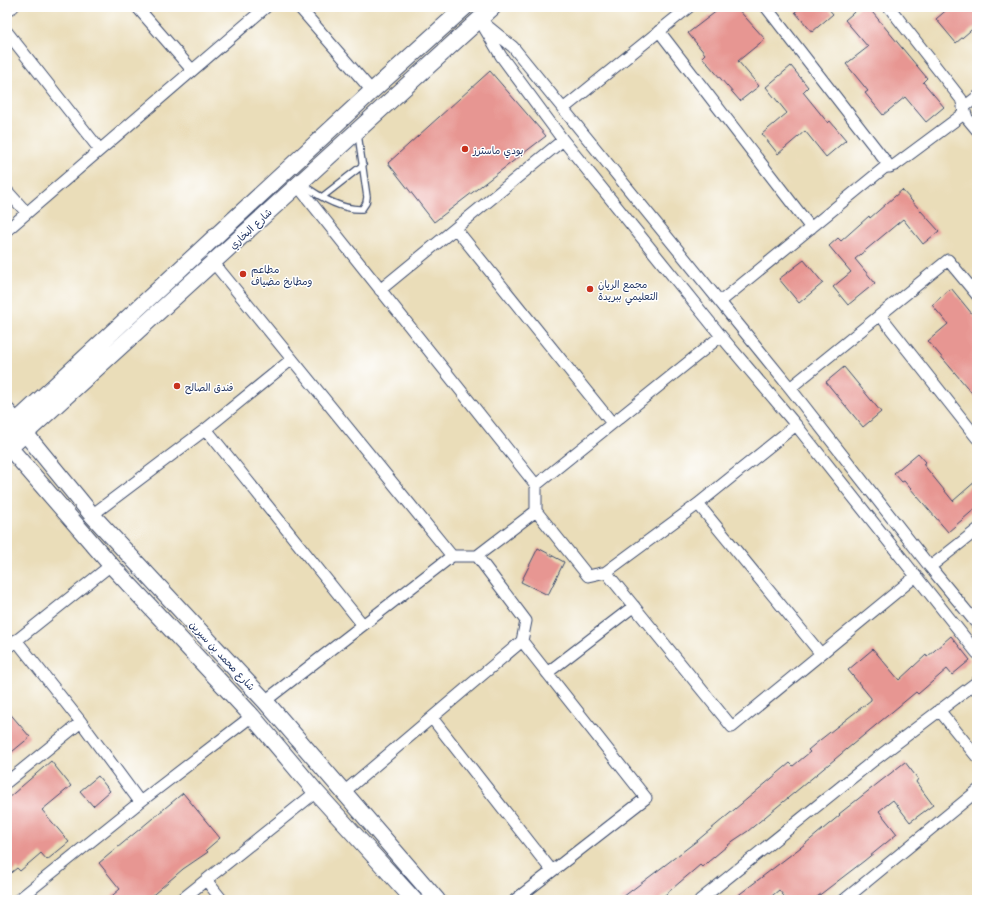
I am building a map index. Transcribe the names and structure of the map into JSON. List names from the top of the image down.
{
  "streets": {
    "main road": ["شارع البخاري", "شارع محمد بن سيرين"]
  },
  "crossings": [
    ["شارع البخاري", "شارع محمد بن سيرين"]
  ],
  "places": [
    "بودي ماسترز",
    "مطاعم ومطابخ مضياف",
    "مجمع الريان التعليمي ببريدة",
    "فندق الصالح"
  ]
}
